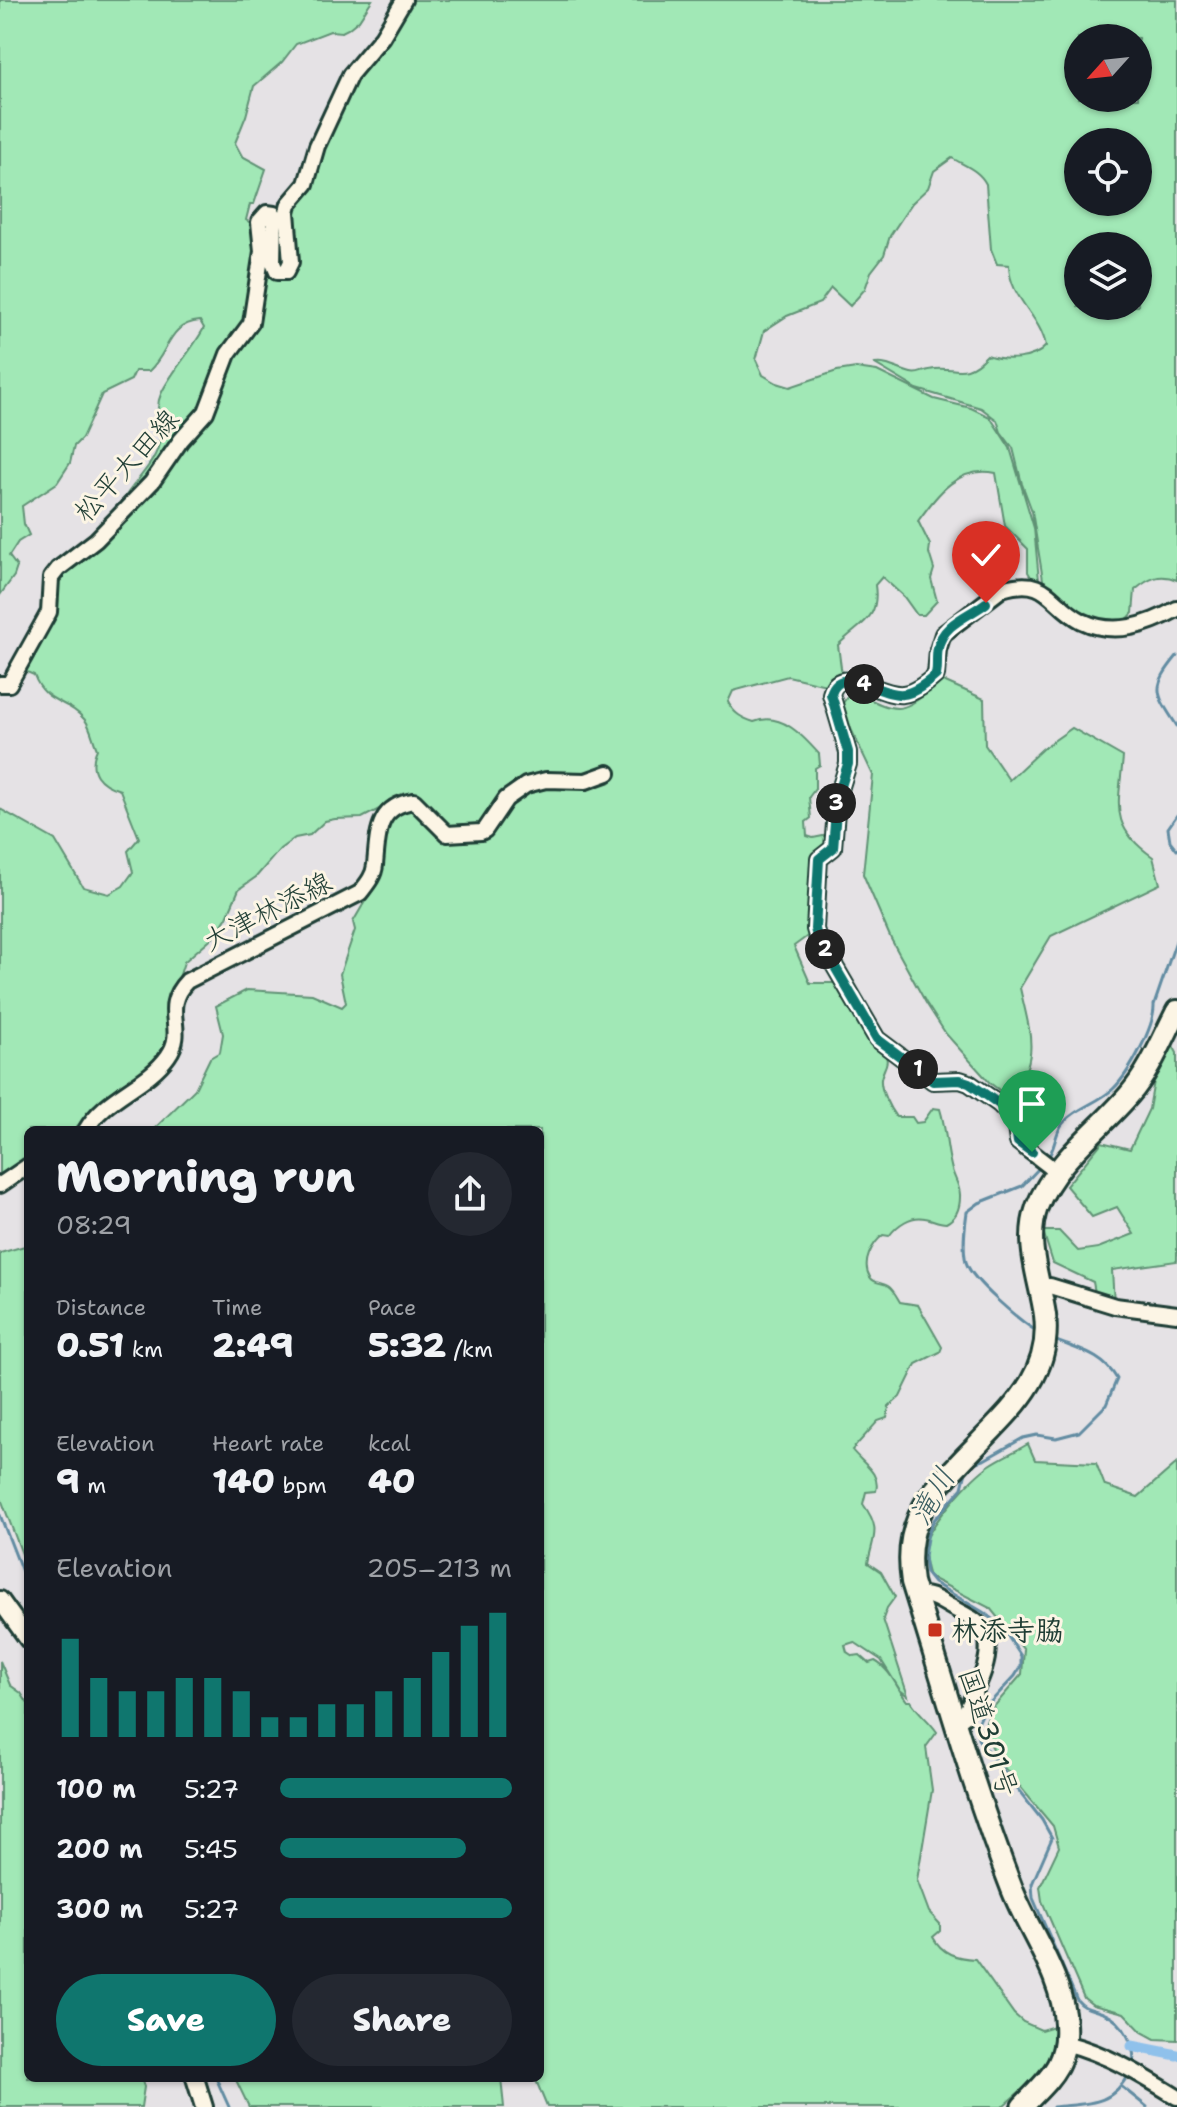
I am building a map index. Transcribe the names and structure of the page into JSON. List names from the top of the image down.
{
  "streets": {
    "highway": ["国道301号"],
    "street": ["松平大田線", "大津林添線"]
  },
  "water": ["滝川"],
  "places": {
    "transit": ["林添寺脇"]
  },
  "north": "bottom left",
  "page": {
    "pins": [
      "4",
      "3",
      "2",
      "1"
    ],
    "heading": ["Morning run", "08:29"],
    "stats": [
      ["Distance", "0.51 km"],
      ["Time", "2:49"],
      ["Pace", "5:32 /km"],
      ["Elevation", "9 m"],
      ["Heart rate", "140 bpm"],
      ["kcal", "40"]
    ],
    "chart": ["Elevation", "205–213 m"],
    "list": [
      {
        "name": "100 m",
        "note": "5:27"
      },
      {
        "name": "200 m",
        "note": "5:45"
      },
      {
        "name": "300 m",
        "note": "5:27"
      }
    ],
    "buttons": ["Save", "Share"]
  }
}
